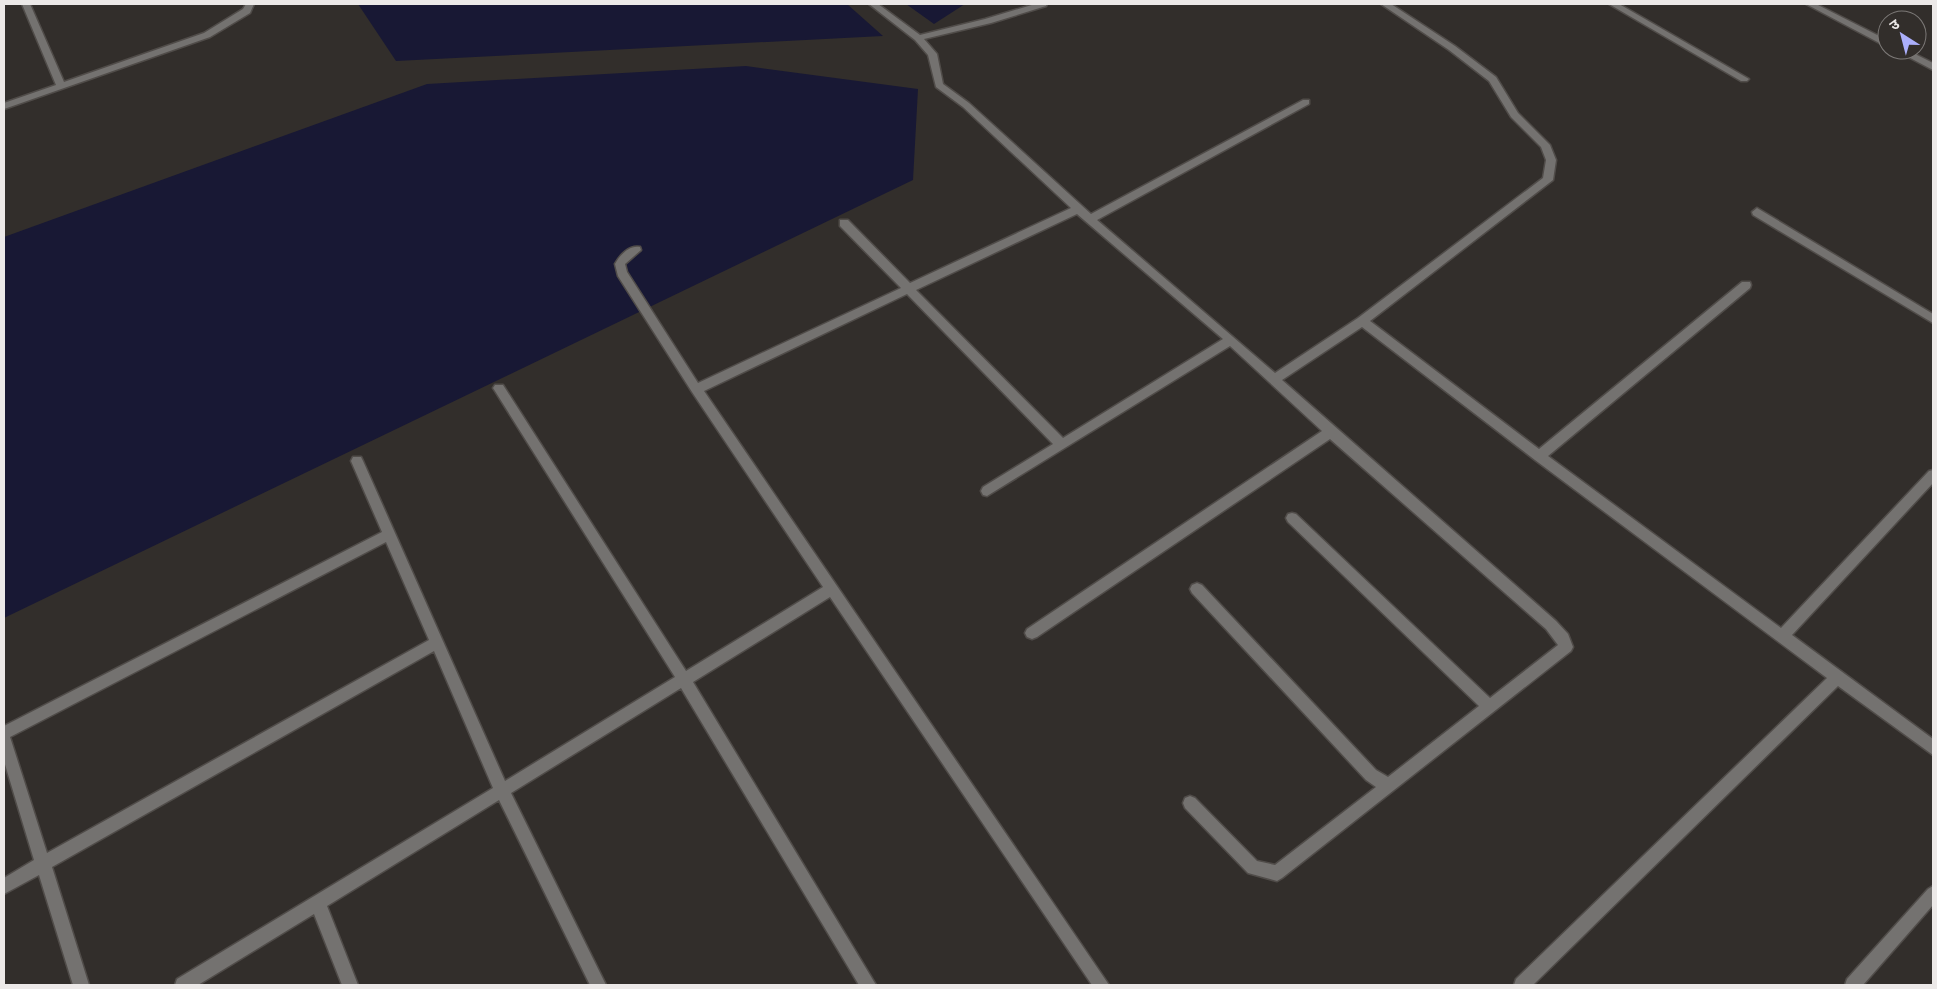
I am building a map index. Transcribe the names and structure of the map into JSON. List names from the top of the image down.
{
  "north": "top left"
}
